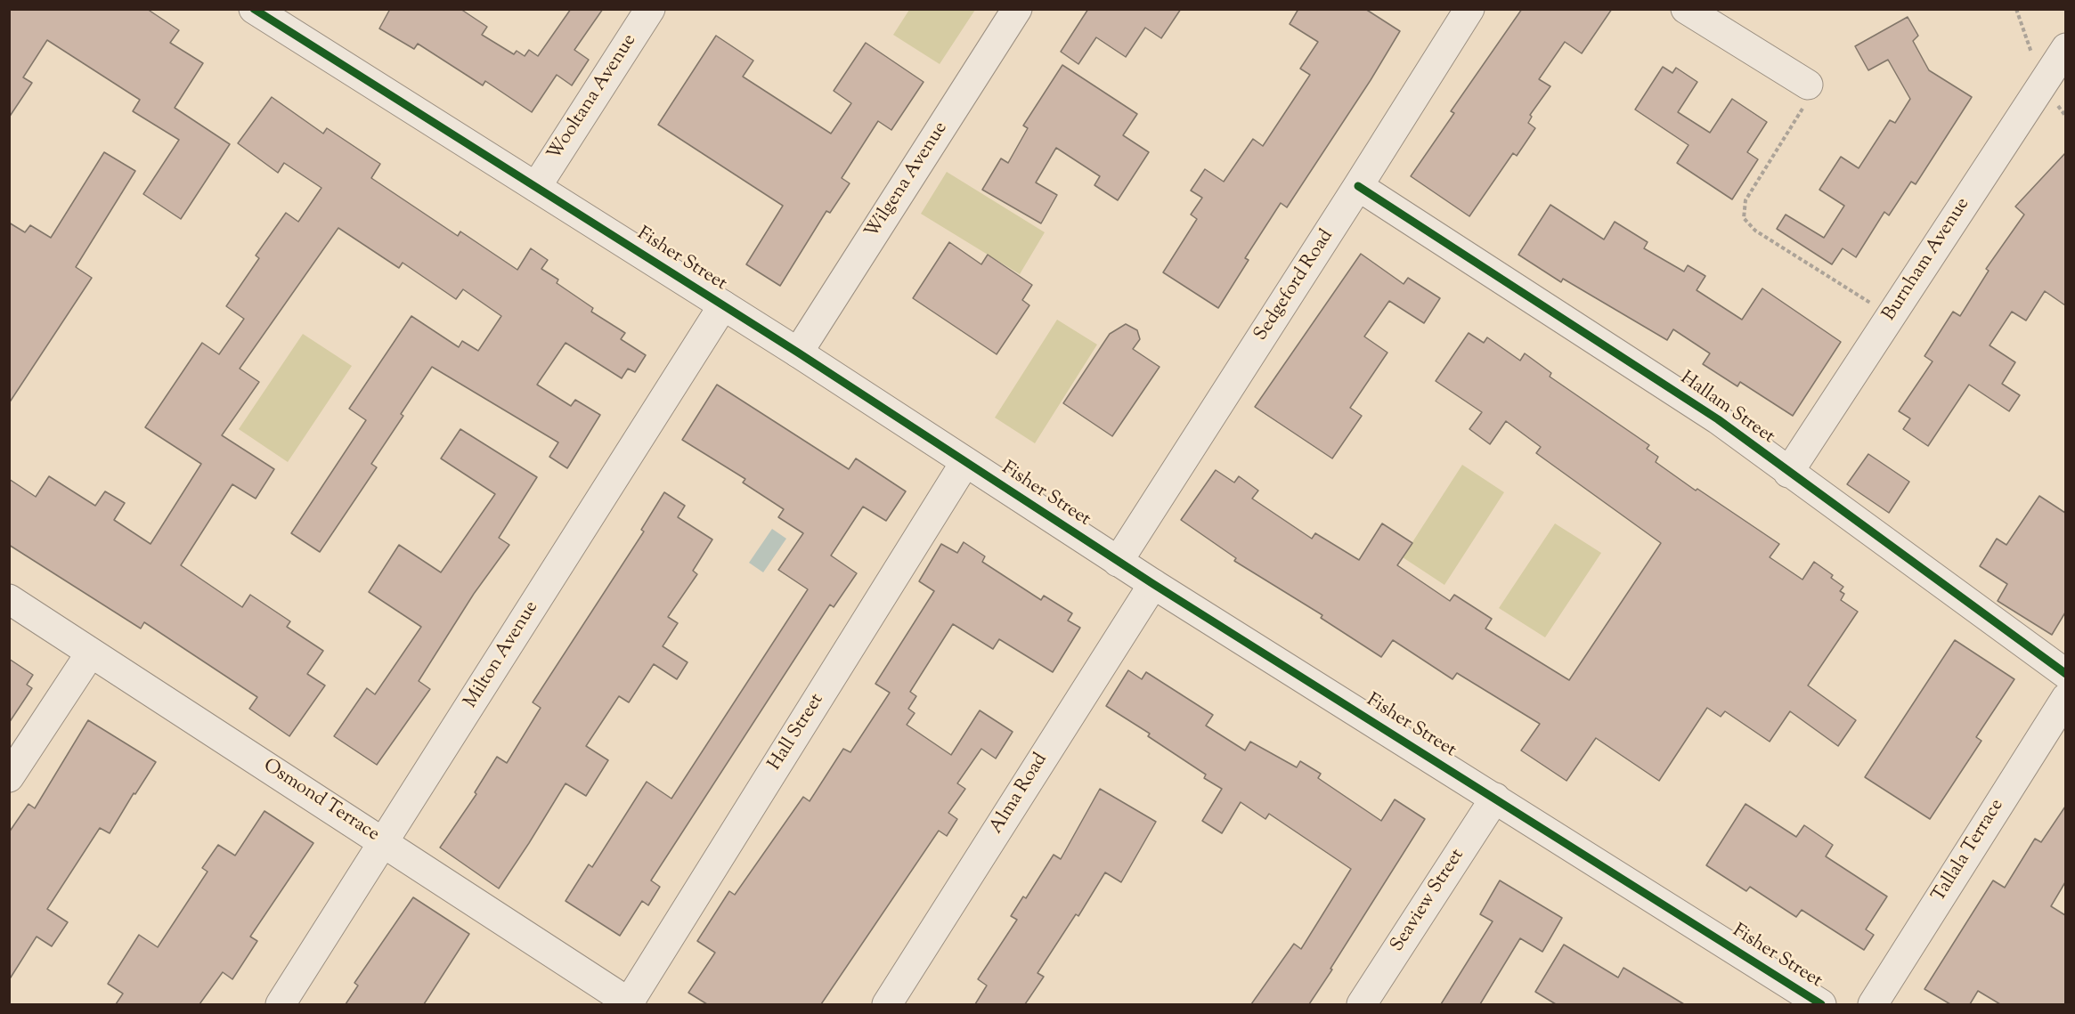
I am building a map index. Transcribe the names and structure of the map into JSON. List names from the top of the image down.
{
  "streets": {
    "street": [
      "Wooltana Avenue",
      "Wilgena Avenue",
      "Fisher Street",
      "Burnham Avenue",
      "Sedgeford Road",
      "Hallam Street",
      "Milton Avenue",
      "Hall Street",
      "Alma Road",
      "Osmond Terrace",
      "Tallala Terrace",
      "Seaview Street"
    ]
  },
  "crossings": [
    ["Wooltana Avenue", "Fisher Street"],
    ["Wilgena Avenue", "Fisher Street"],
    ["Fisher Street", "Sedgeford Road"],
    ["Fisher Street", "Milton Avenue"],
    ["Fisher Street", "Hall Street"],
    ["Fisher Street", "Alma Road"],
    ["Fisher Street", "Seaview Street"],
    ["Burnham Avenue", "Hallam Street"],
    ["Sedgeford Road", "Hallam Street"],
    ["Milton Avenue", "Osmond Terrace"],
    ["Hall Street", "Osmond Terrace"]
  ]
}
